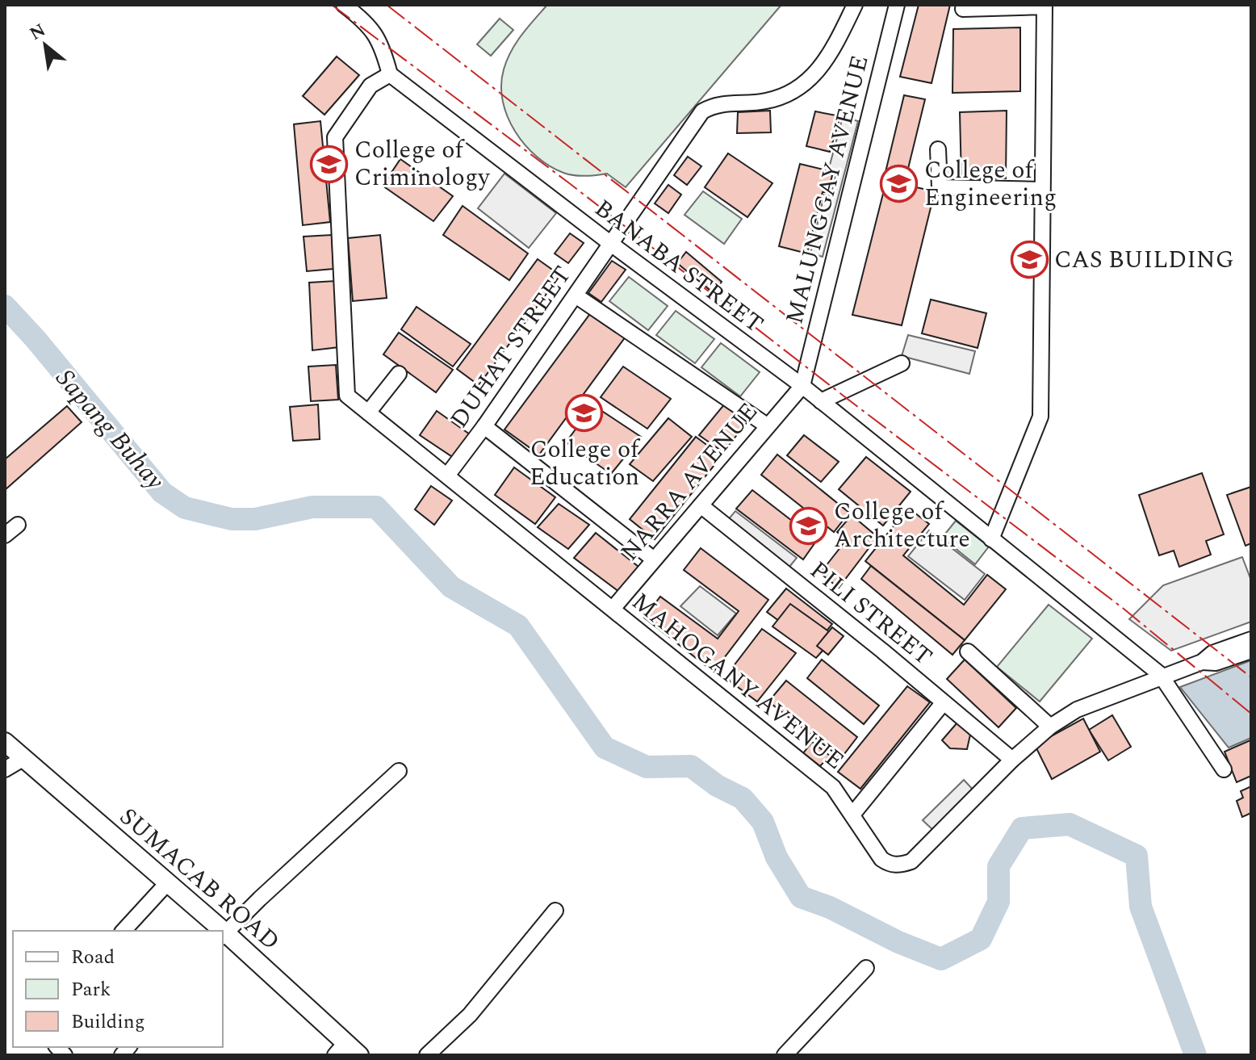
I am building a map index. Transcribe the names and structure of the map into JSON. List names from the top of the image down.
{
  "streets": {
    "main road": ["SUMACAB ROAD"],
    "street": [
      "MALUNGGAY AVENUE",
      "BANABA STREET",
      "DUHAT STREET",
      "NARRA AVENUE",
      "PILI STREET",
      "MAHOGANY AVENUE"
    ]
  },
  "crossings": [
    ["MALUNGGAY AVENUE", "BANABA STREET"],
    ["MALUNGGAY AVENUE", "NARRA AVENUE"],
    ["BANABA STREET", "DUHAT STREET"],
    ["BANABA STREET", "NARRA AVENUE"],
    ["BANABA STREET", "MAHOGANY AVENUE"],
    ["DUHAT STREET", "MAHOGANY AVENUE"],
    ["NARRA AVENUE", "PILI STREET"],
    ["NARRA AVENUE", "MAHOGANY AVENUE"],
    ["PILI STREET", "MAHOGANY AVENUE"]
  ],
  "water": ["Sapang Buhay"],
  "places": {
    "school or university": [
      "College of Criminology",
      "College of Engineering",
      "CAS BUILDING",
      "College of Education",
      "College of Architecture"
    ]
  },
  "legend": ["Road", "Park", "Building"],
  "north": "top left"
}
